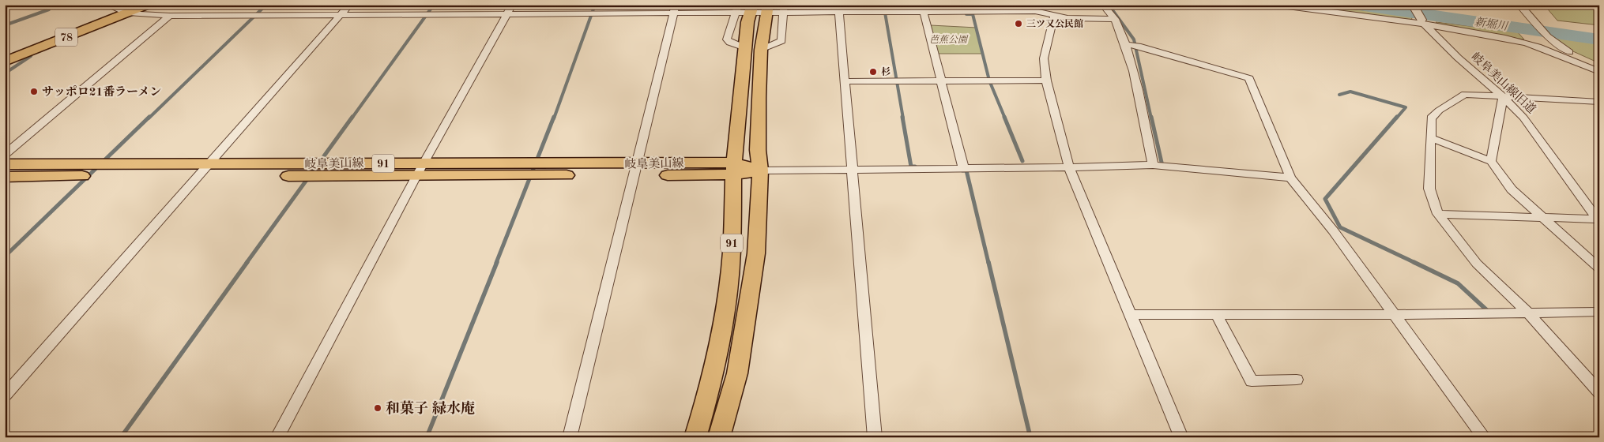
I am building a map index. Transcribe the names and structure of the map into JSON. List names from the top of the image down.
{
  "streets": {
    "main road": ["78", "岐阜美山線", "91"],
    "street": ["岐阜美山線旧道"]
  },
  "crossings": [
    ["岐阜美山線", "91"]
  ],
  "water": ["新堀川"],
  "parks": ["芭蕉公園"],
  "places": [
    "三ツ又公民館",
    "杉",
    "サッポロ21番ラーメン",
    "和菓子 緑水庵"
  ]
}
